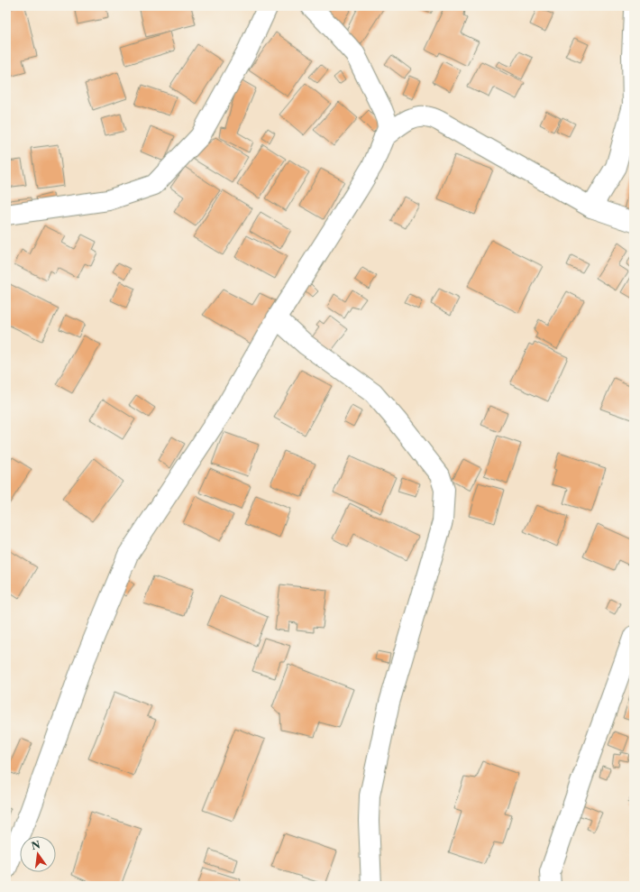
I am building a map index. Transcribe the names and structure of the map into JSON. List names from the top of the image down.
{
  "north": "top"
}
